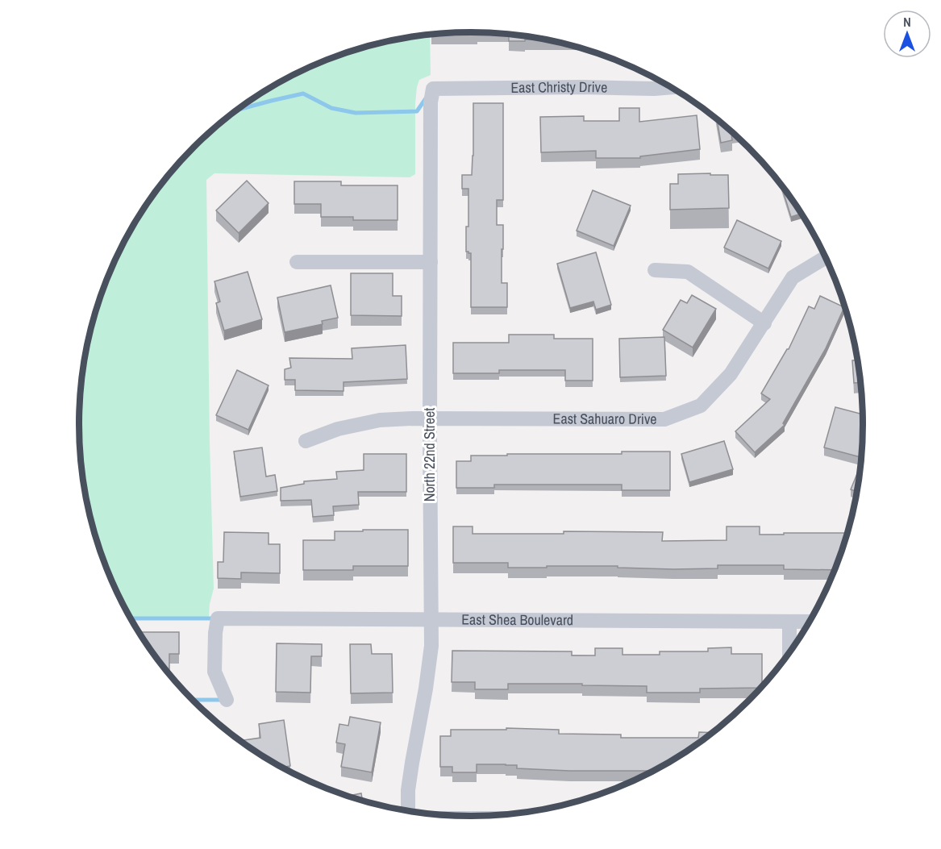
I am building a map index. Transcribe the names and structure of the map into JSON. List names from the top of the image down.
{
  "streets": {
    "street": [
      "East Christy Drive",
      "East Sahuaro Drive",
      "North 22nd Street",
      "East Shea Boulevard"
    ]
  },
  "crossings": [
    ["East Christy Drive", "North 22nd Street"],
    ["East Sahuaro Drive", "North 22nd Street"],
    ["North 22nd Street", "East Shea Boulevard"]
  ],
  "north": "top"
}
